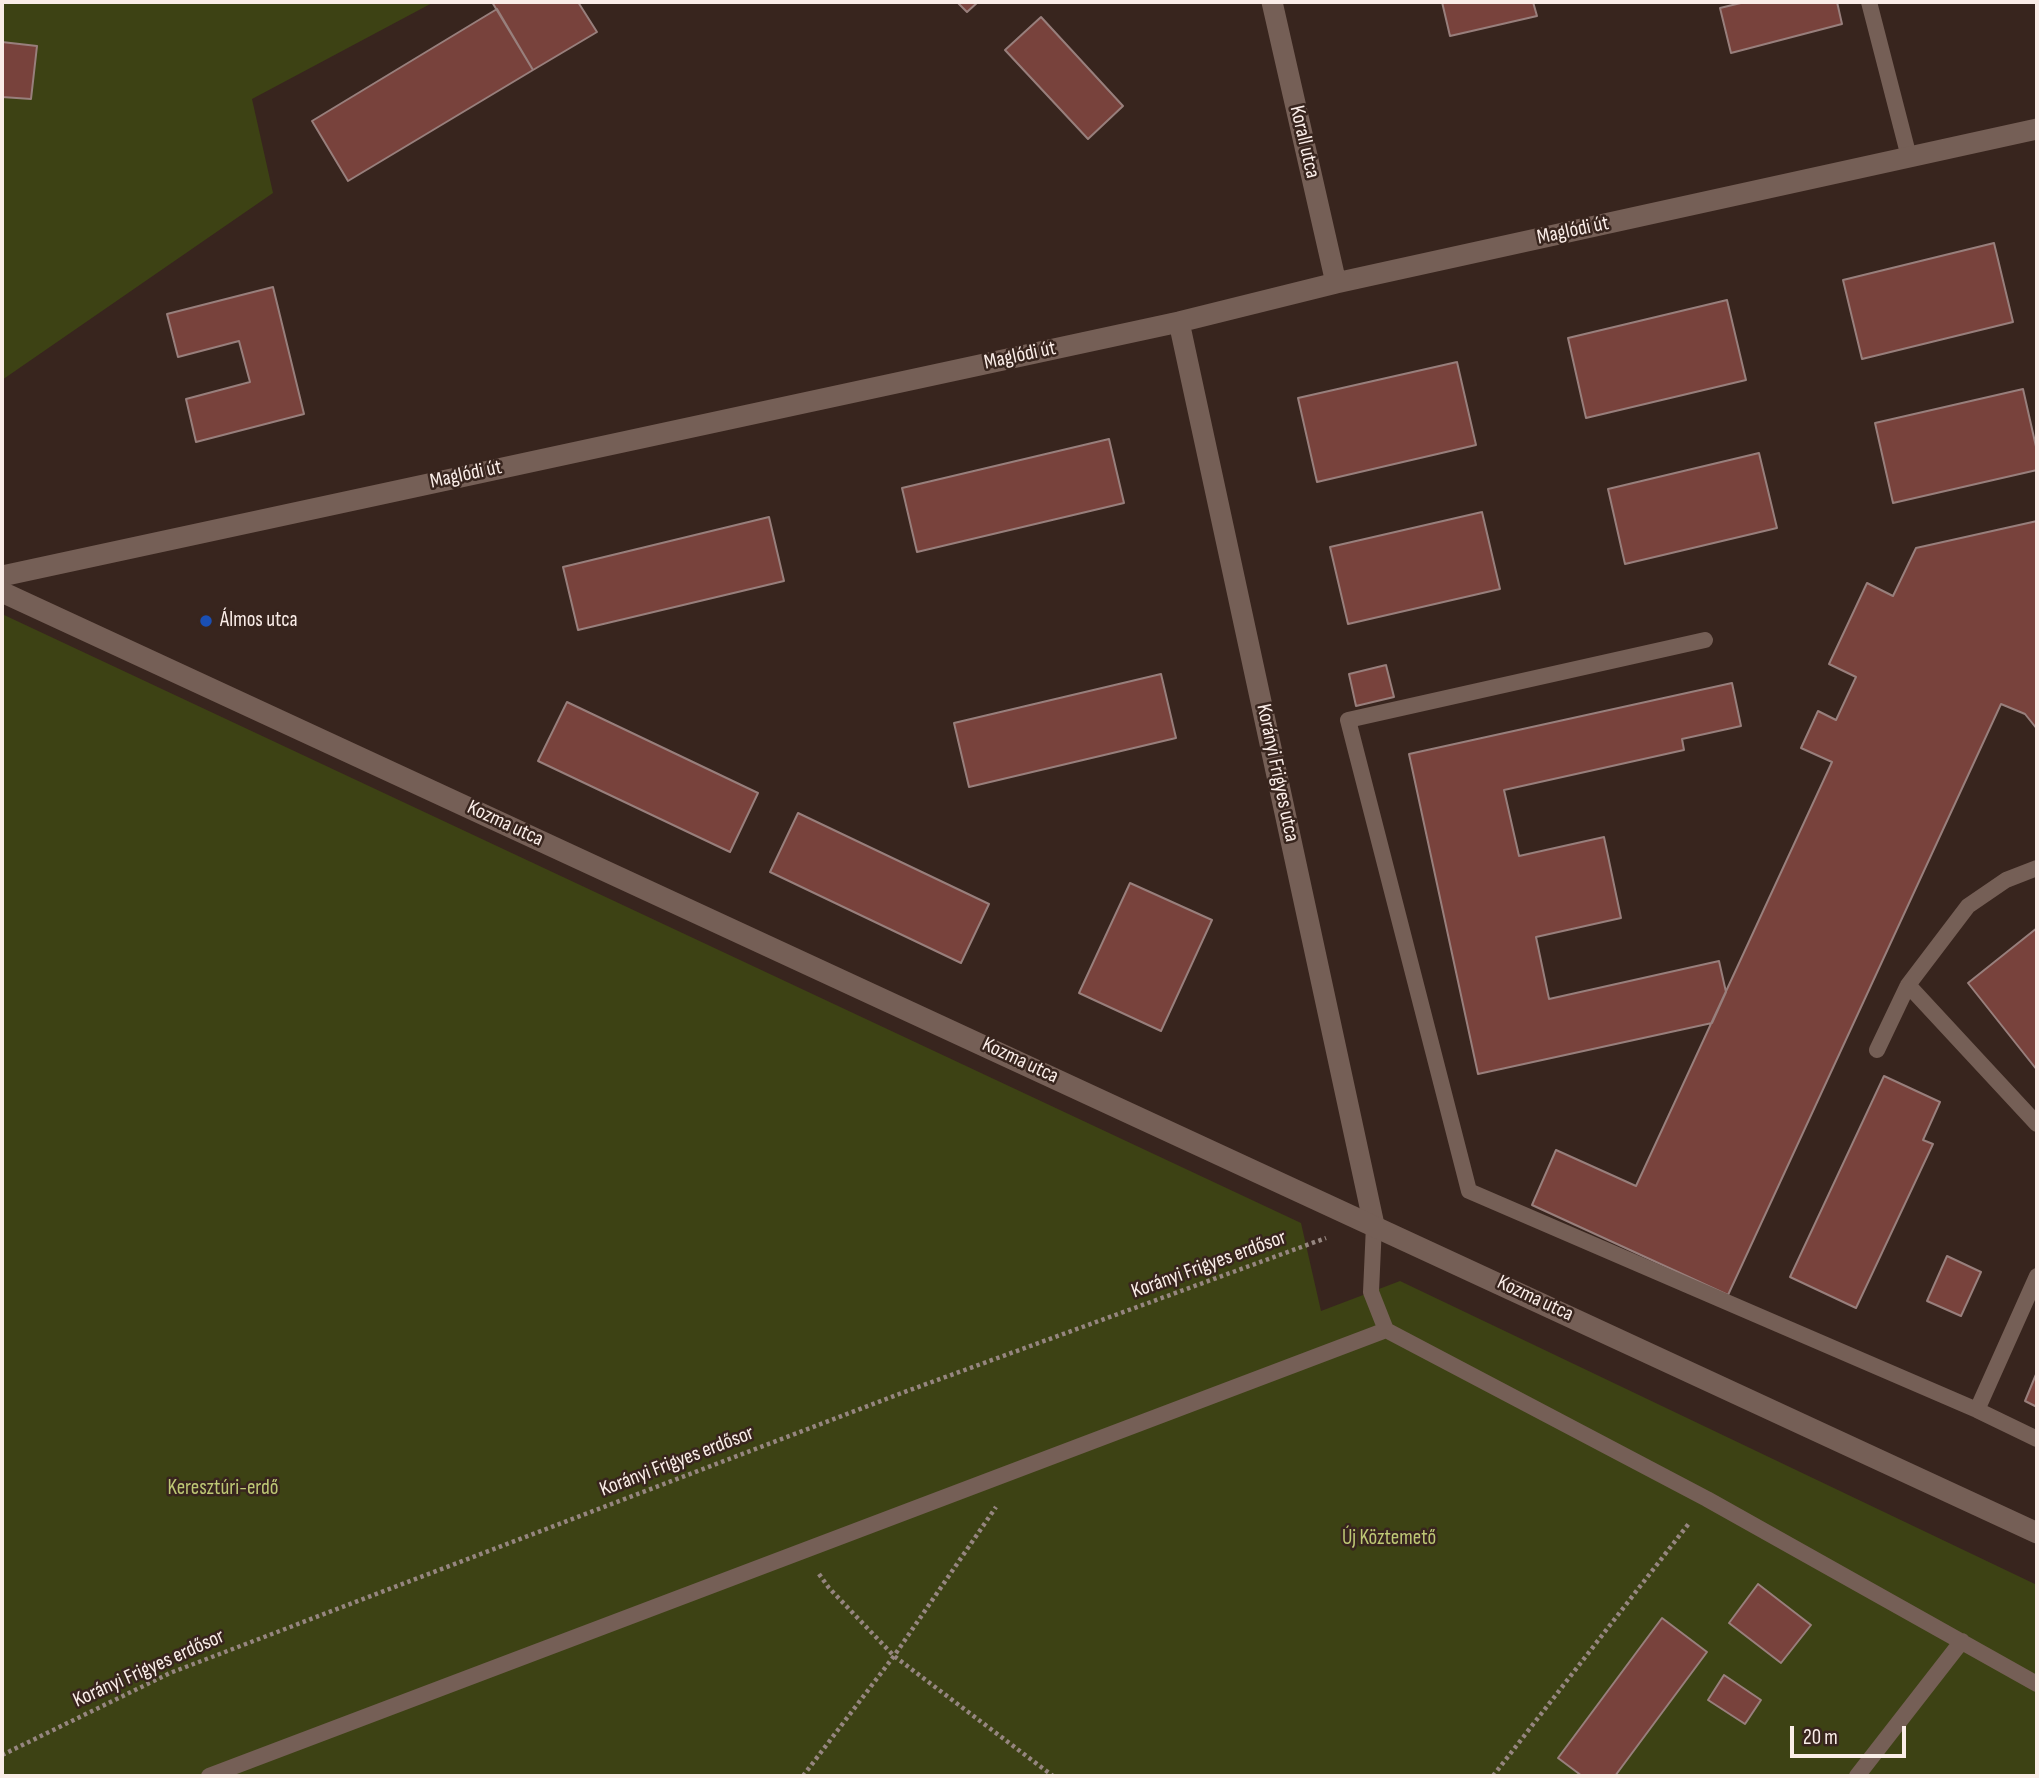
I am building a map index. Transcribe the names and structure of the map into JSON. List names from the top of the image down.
{
  "streets": {
    "street": [
      "Korall utca",
      "Maglódi út",
      "Korányi Frigyes utca",
      "Kozma utca"
    ],
    "path": ["Korányi Frigyes erdősor"]
  },
  "crossings": [
    ["Korall utca", "Maglódi út"],
    ["Maglódi út", "Korányi Frigyes utca"],
    ["Korányi Frigyes utca", "Kozma utca"],
    ["Korányi Frigyes utca", "Korányi Frigyes erdősor"],
    ["Kozma utca", "Korányi Frigyes erdősor"]
  ],
  "parks": ["Keresztúri-erdő", "Új Köztemető"],
  "places": ["Álmos utca"],
  "scale_bar": "20 m"
}
